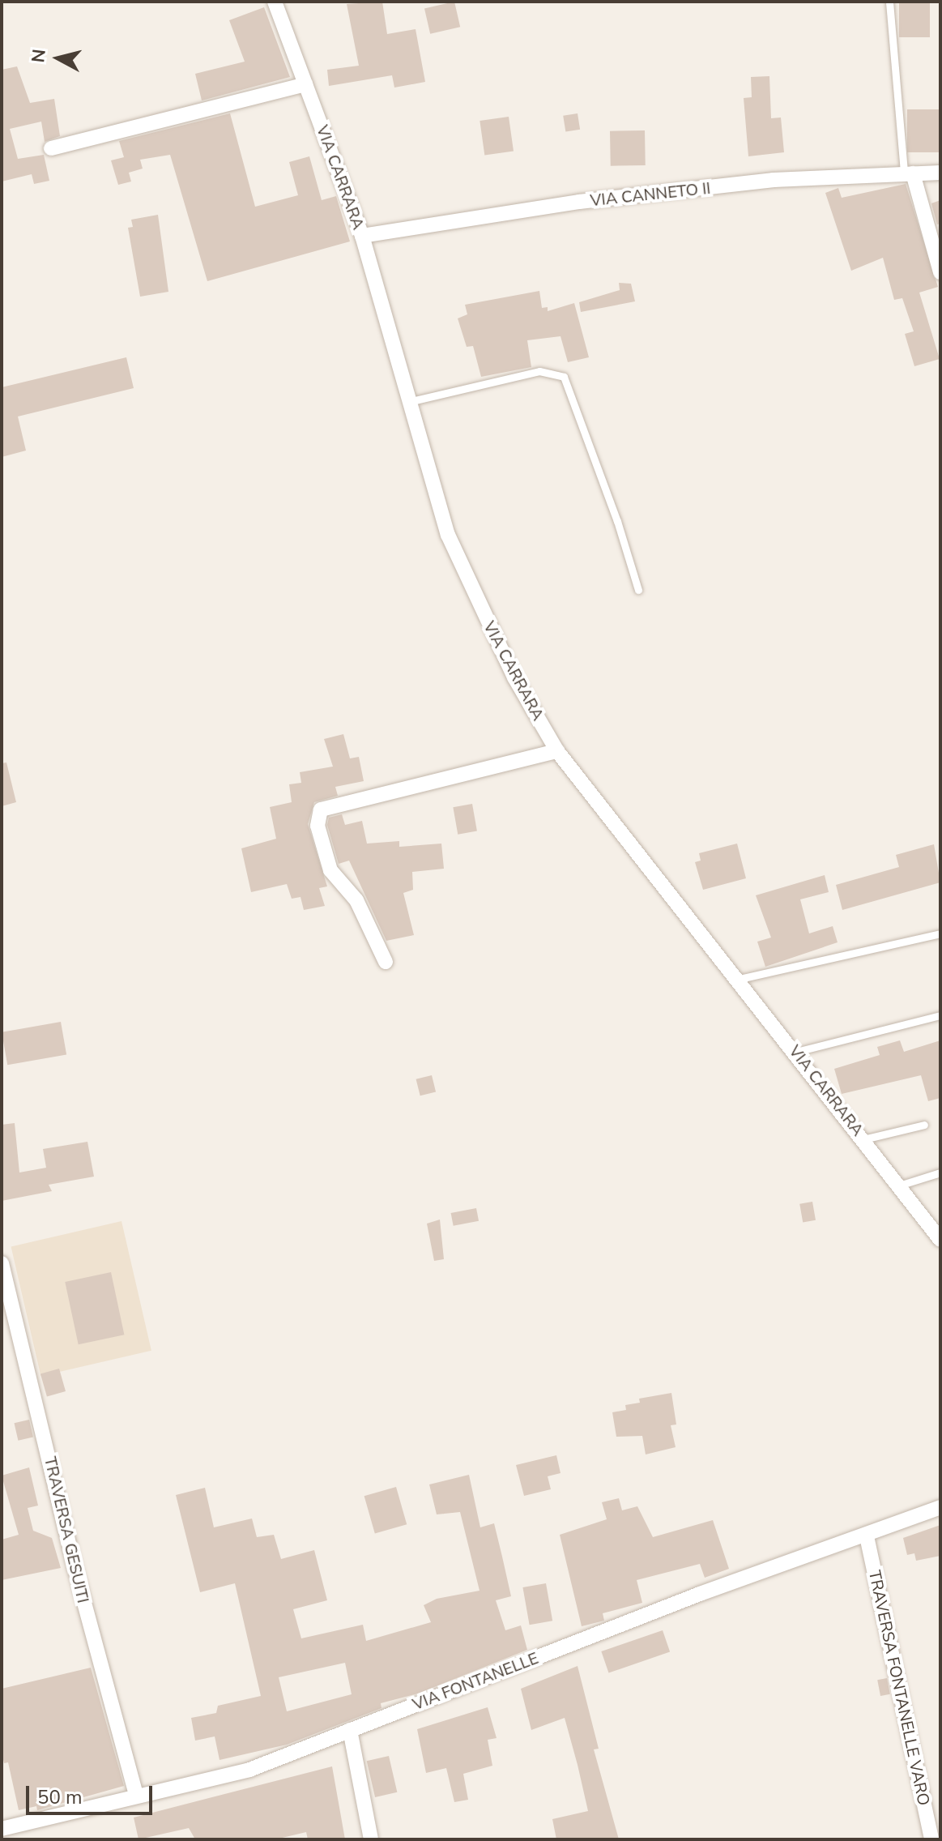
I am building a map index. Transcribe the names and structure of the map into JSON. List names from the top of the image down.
{
  "streets": {
    "street": [
      "VIA CARRARA",
      "VIA CANNETO II",
      "TRAVERSA GESUITI",
      "VIA FONTANELLE",
      "TRAVERSA FONTANELLE VARO"
    ]
  },
  "crossings": [
    ["VIA CARRARA", "VIA CANNETO II"],
    ["TRAVERSA GESUITI", "VIA FONTANELLE"],
    ["VIA FONTANELLE", "TRAVERSA FONTANELLE VARO"]
  ],
  "scale_bar": "50 m",
  "north": "left"
}
